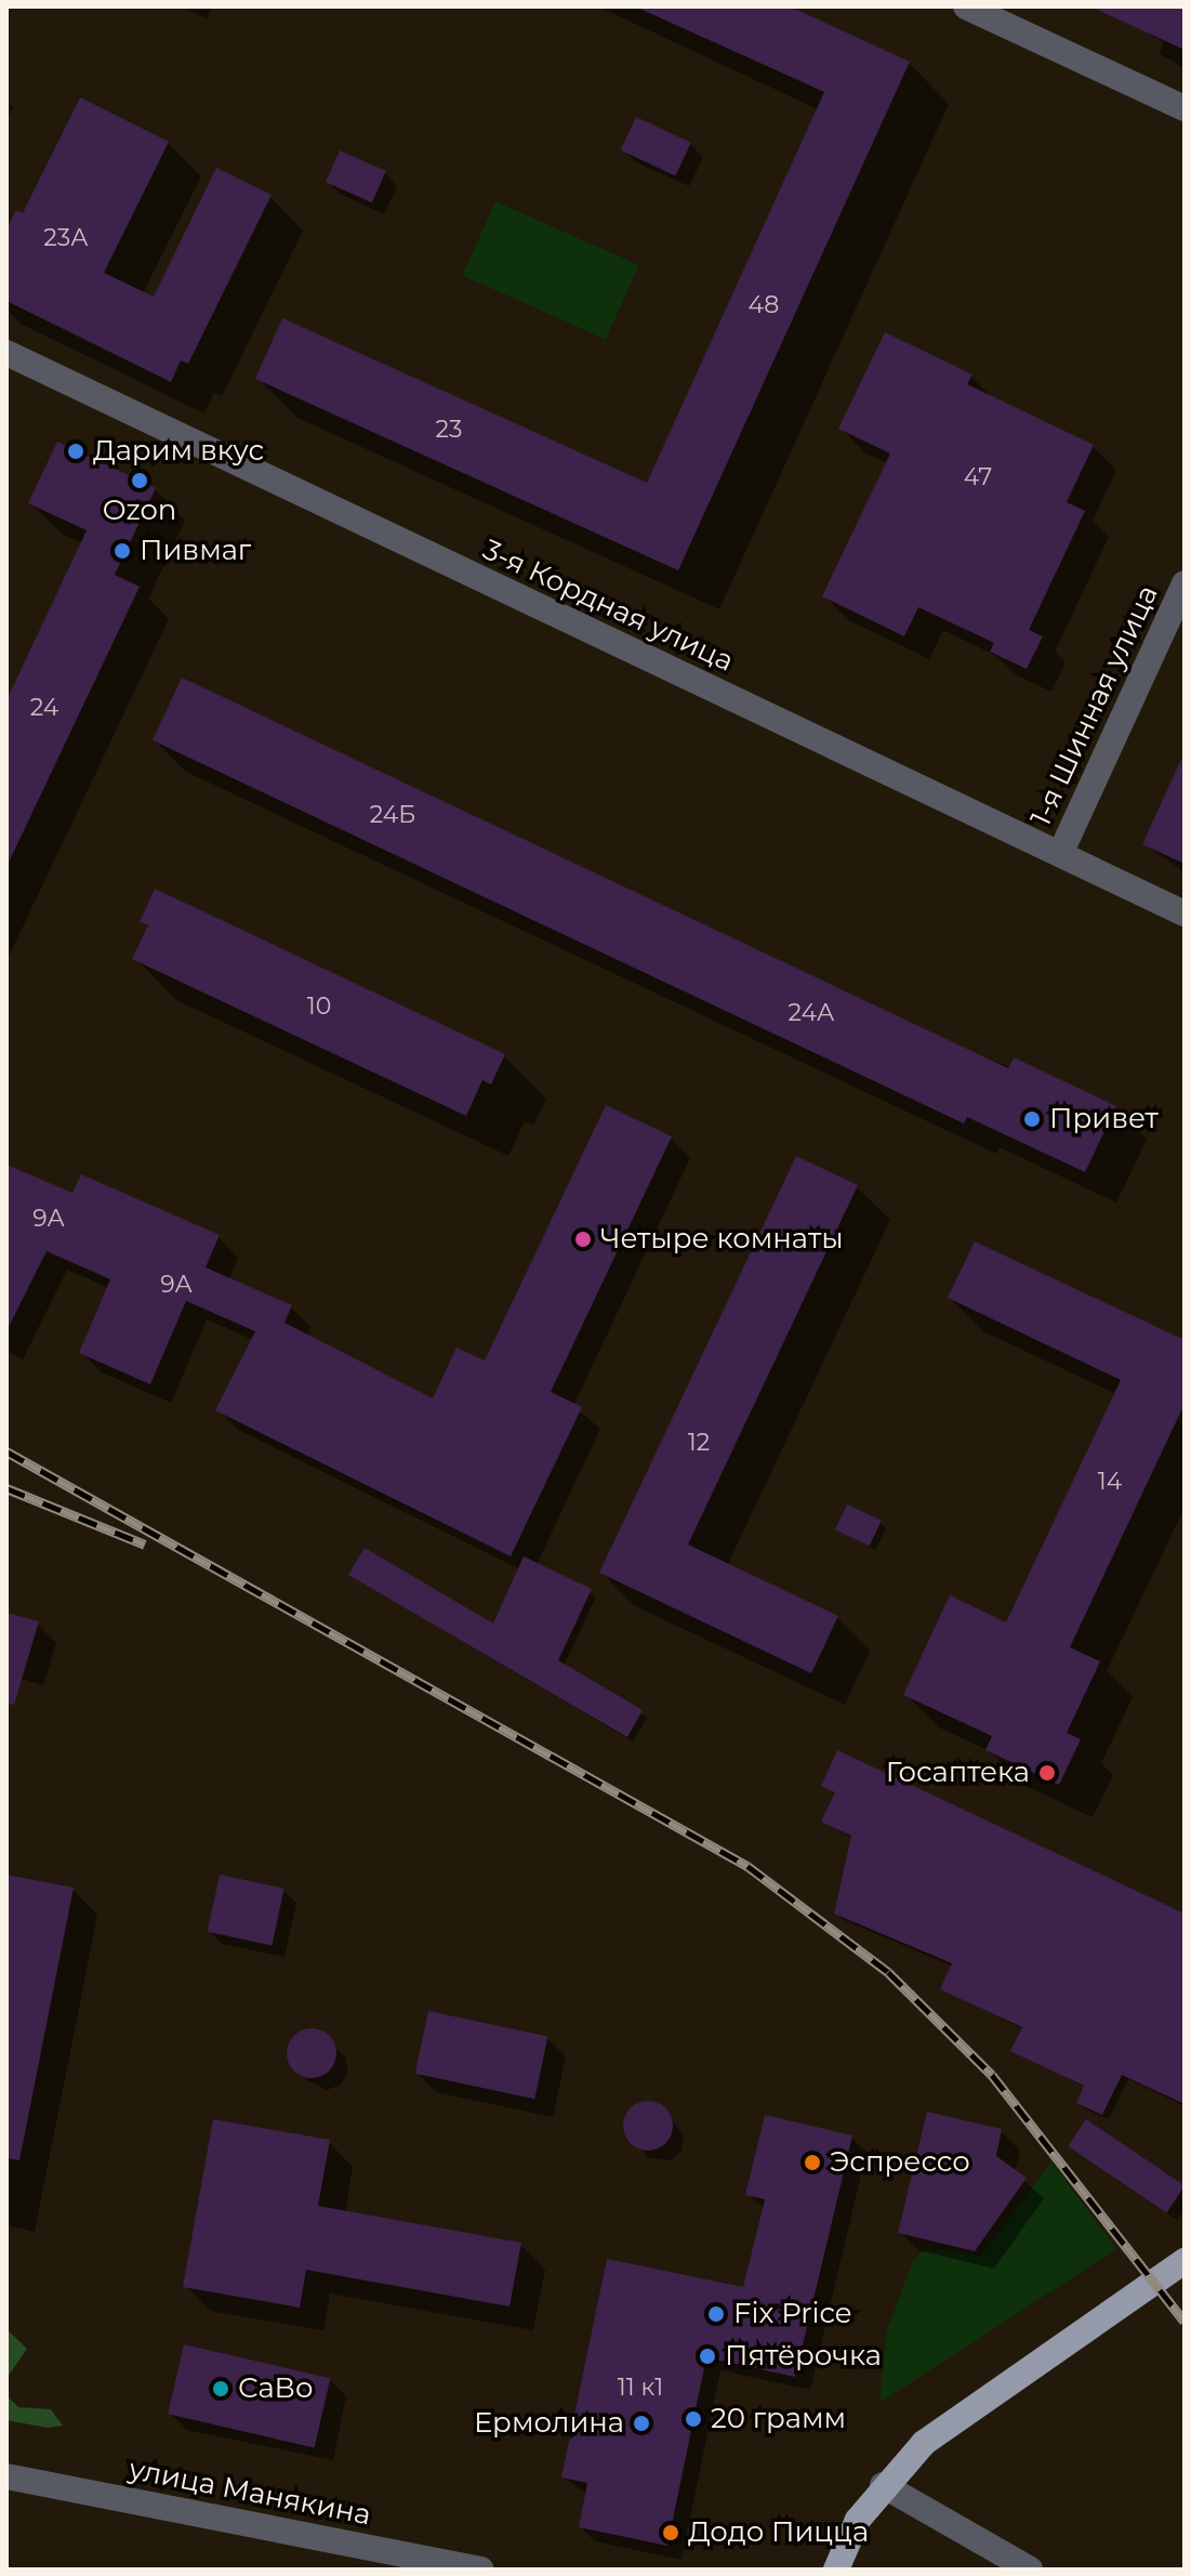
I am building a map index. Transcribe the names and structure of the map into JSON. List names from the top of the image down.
{
  "streets": {
    "street": ["3-я Кордная улица", "1-я Шинная улица", "улица Манякина"]
  },
  "crossings": [
    ["3-я Кордная улица", "1-я Шинная улица"]
  ],
  "places": [
    "Дарим вкус",
    "Ozon",
    "Пивмаг",
    "Привет",
    "Четыре комнаты",
    "Госаптека",
    "Эспрессо",
    "Fix Price",
    "Пятёрочка",
    "СаВо",
    "20 грамм",
    "Ермолина",
    "Додо Пицца"
  ],
  "house_numbers": [
    "23А",
    "48",
    "23",
    "47",
    "24",
    "24Б",
    "10",
    "24А",
    "9А",
    "9А",
    "12",
    "14",
    "11 к1"
  ]
}
